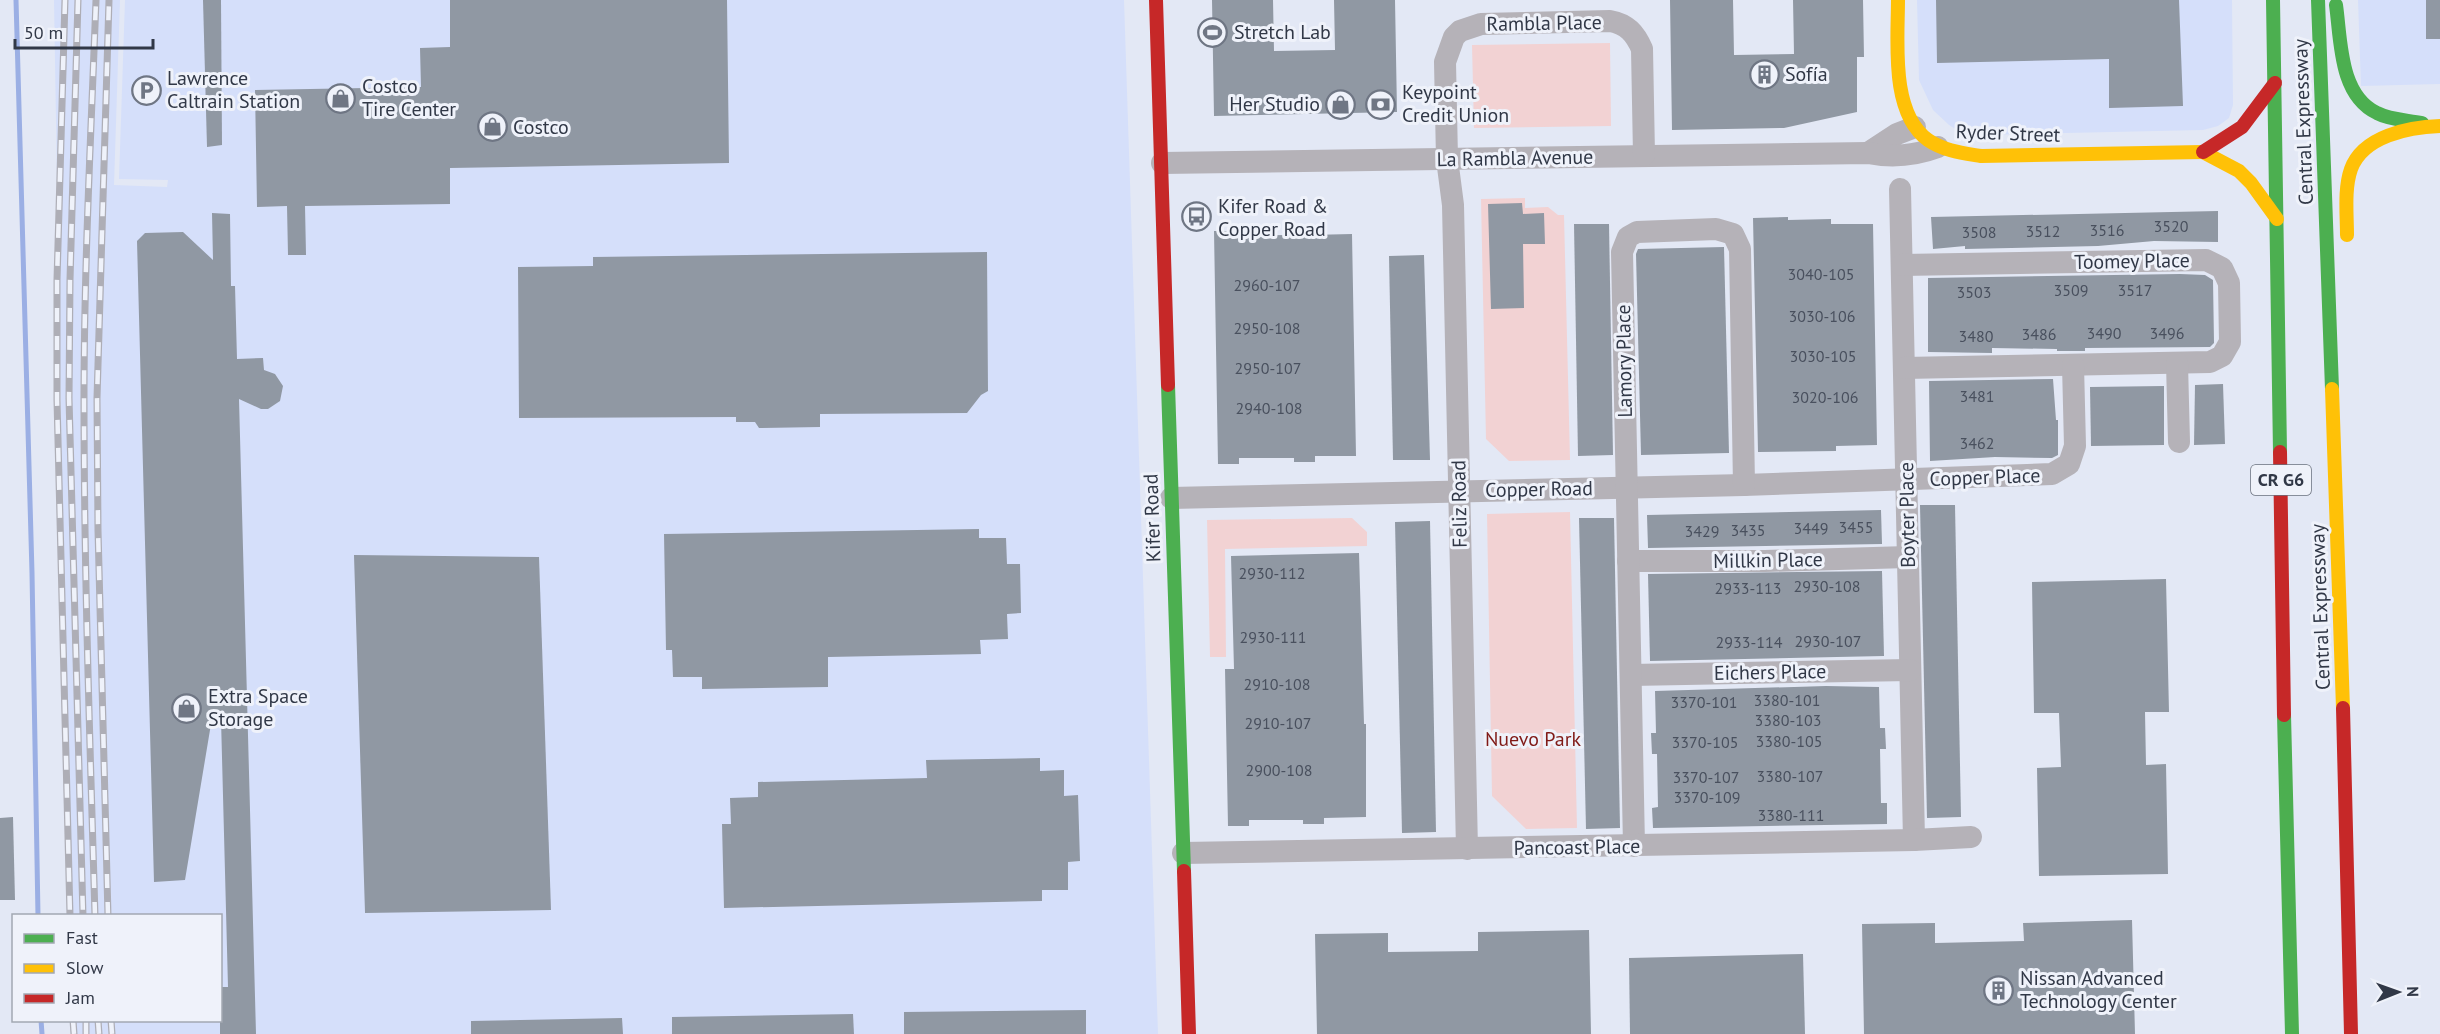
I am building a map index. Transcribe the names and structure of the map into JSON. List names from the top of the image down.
{
  "streets": {
    "main road": [
      "Central Expressway",
      "Ryder Street",
      "CR G6",
      "Kifer Road"
    ],
    "street": [
      "Rambla Place",
      "La Rambla Avenue",
      "Toomey Place",
      "Lamory Place",
      "Copper Place",
      "Copper Road",
      "Feliz Road",
      "Boyter Place",
      "Millkin Place",
      "Eichers Place",
      "Pancoast Place"
    ]
  },
  "crossings": [
    ["Rambla Place", "La Rambla Avenue"],
    ["Rambla Place", "Feliz Road"],
    ["Ryder Street", "La Rambla Avenue"],
    ["La Rambla Avenue", "Feliz Road"],
    ["La Rambla Avenue", "Kifer Road"],
    ["Toomey Place", "Copper Place"],
    ["Toomey Place", "Boyter Place"],
    ["Lamory Place", "Copper Road"],
    ["Lamory Place", "Millkin Place"],
    ["Lamory Place", "Eichers Place"],
    ["Lamory Place", "Pancoast Place"],
    ["Copper Place", "Copper Road"],
    ["Copper Place", "Boyter Place"],
    ["Copper Road", "Feliz Road"],
    ["Copper Road", "Boyter Place"],
    ["Copper Road", "Kifer Road"],
    ["Feliz Road", "Pancoast Place"],
    ["Boyter Place", "Millkin Place"],
    ["Boyter Place", "Eichers Place"],
    ["Boyter Place", "Pancoast Place"],
    ["Kifer Road", "Pancoast Place"]
  ],
  "parks": ["Nuevo Park"],
  "places": {
    "sports": ["Stretch Lab"],
    "building": ["Sofía", "Nissan Advanced Technology Center"],
    "parking": ["Lawrence Caltrain Station"],
    "shop": [
      "Costco Tire Center",
      "Her Studio",
      "Costco",
      "Extra Space Storage"
    ],
    "bank": ["Keypoint Credit Union"],
    "bus stop": ["Kifer Road & Copper Road"]
  },
  "house_numbers": [
    "3520",
    "3516",
    "3512",
    "3508",
    "3040-105",
    "2960-107",
    "3509",
    "3517",
    "3503",
    "3030-106",
    "2950-108",
    "3490",
    "3496",
    "3486",
    "3480",
    "3030-105",
    "2950-107",
    "3481",
    "3020-106",
    "2940-108",
    "3462",
    "3455",
    "3449",
    "3435",
    "3429",
    "2930-112",
    "2930-108",
    "2933-113",
    "2930-111",
    "2930-107",
    "2933-114",
    "2910-108",
    "3380-101",
    "3370-101",
    "3380-103",
    "2910-107",
    "3380-105",
    "3370-105",
    "2900-108",
    "3380-107",
    "3370-107",
    "3370-109",
    "3380-111"
  ],
  "legend": ["Fast", "Slow", "Jam"],
  "scale_bar": "50 m",
  "north": "right"
}
